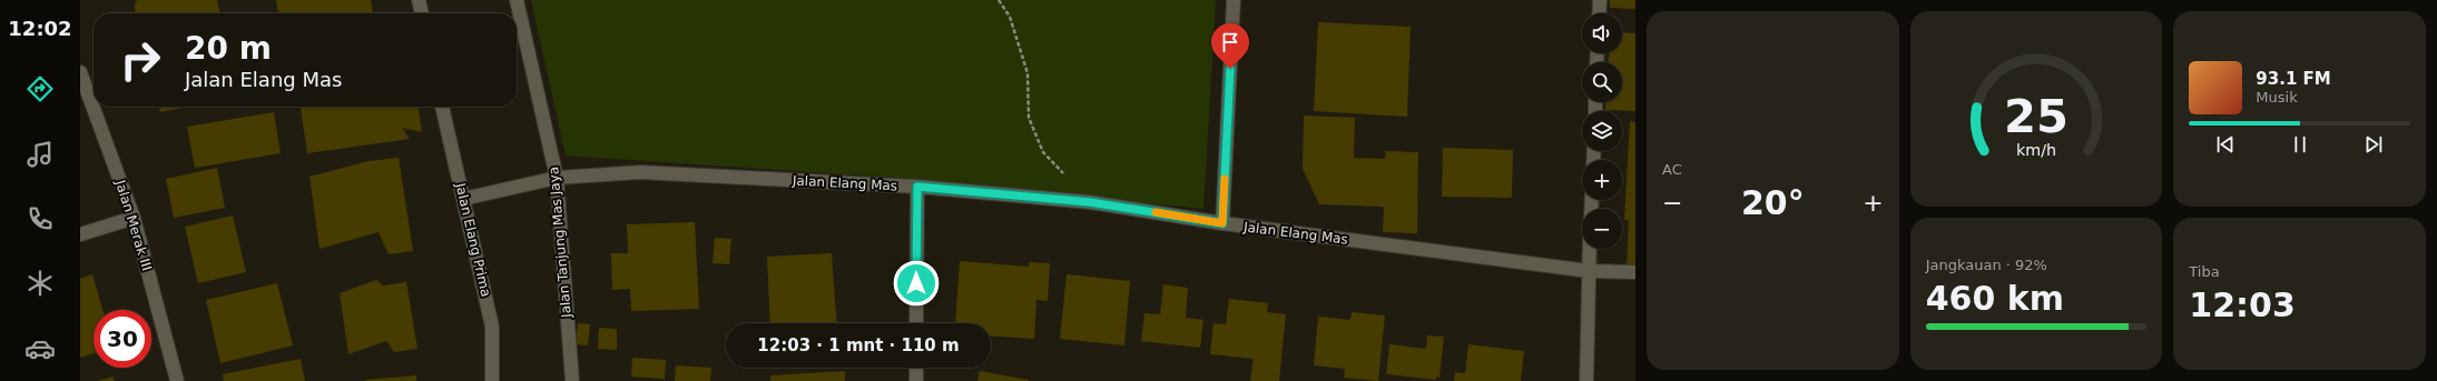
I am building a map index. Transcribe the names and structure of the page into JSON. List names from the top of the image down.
{
  "streets": {
    "street": [
      "Jalan Elang Mas",
      "Jalan Merak III",
      "Jalan Elang Prima",
      "Jalan Tanjung Mas Jaya"
    ]
  },
  "crossings": [
    ["Jalan Elang Mas", "Jalan Elang Prima"],
    ["Jalan Elang Mas", "Jalan Tanjung Mas Jaya"]
  ],
  "page": {
    "tabs": "12:02",
    "tile": [
      "AC",
      ["Jangkauan · 92%", "460 km"],
      ["Tiba", "12:03"]
    ],
    "map_buttons": ["+", "−"],
    "turn": ["20 m", "Jalan Elang Mas"],
    "song": ["93.1 FM", "Musik"],
    "heat": ["−", "20°", "+"],
    "limit": "30",
    "trip": "12:03 · 1 mnt · 110 m",
    "gauge": ["25", "km/h"]
  }
}
